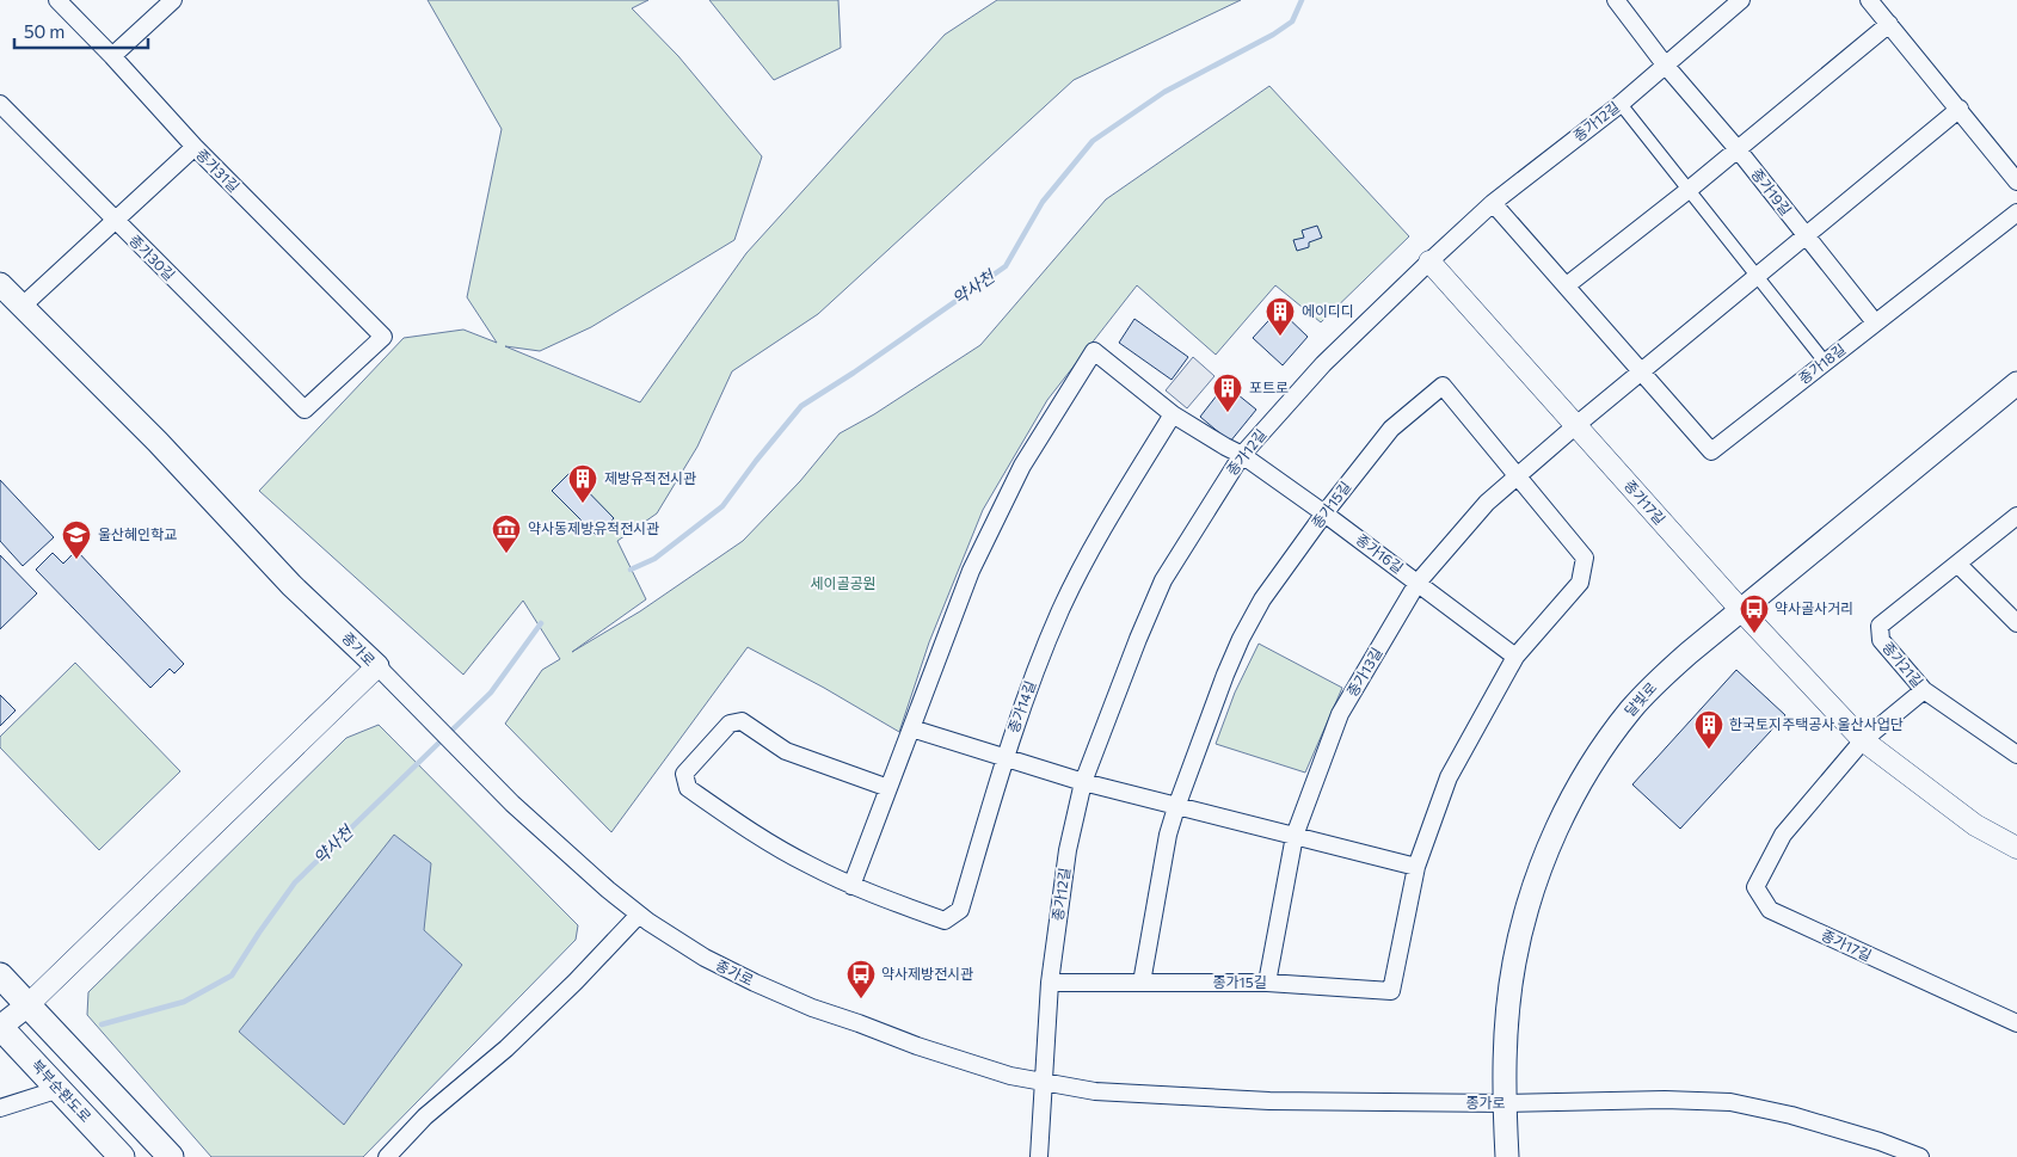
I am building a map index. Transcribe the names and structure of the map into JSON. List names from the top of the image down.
{
  "streets": {
    "main road": ["종가로", "달빛로", "북부순환도로"],
    "street": [
      "종가12길",
      "종가31길",
      "종가19길",
      "종가30길",
      "종가18길",
      "종가17길",
      "종가15길",
      "종가16길",
      "종가21길",
      "종가13길",
      "종가14길"
    ]
  },
  "crossings": [
    ["종가12길", "종가19길"],
    ["종가12길", "종가18길"],
    ["종가12길", "종가17길"],
    ["종가12길", "종가16길"],
    ["종가12길", "종가로"],
    ["종가31길", "종가30길"],
    ["종가19길", "종가18길"],
    ["종가18길", "종가13길"],
    ["종가17길", "종가13길"],
    ["종가17길", "달빛로"],
    ["종가15길", "종가16길"],
    ["종가15길", "종가13길"],
    ["종가16길", "종가13길"],
    ["종가로", "달빛로"]
  ],
  "water": ["약사천"],
  "parks": ["세이골공원"],
  "places": {
    "building": [
      "에이디디",
      "포트로",
      "제방유적전시관",
      "한국토지주택공사 울산사업단"
    ],
    "museum": ["약사동제방유적전시관"],
    "school or university": ["울산혜인학교"],
    "bus stop": ["약사골사거리", "약사제방전시관"]
  },
  "scale_bar": "50 m"
}
